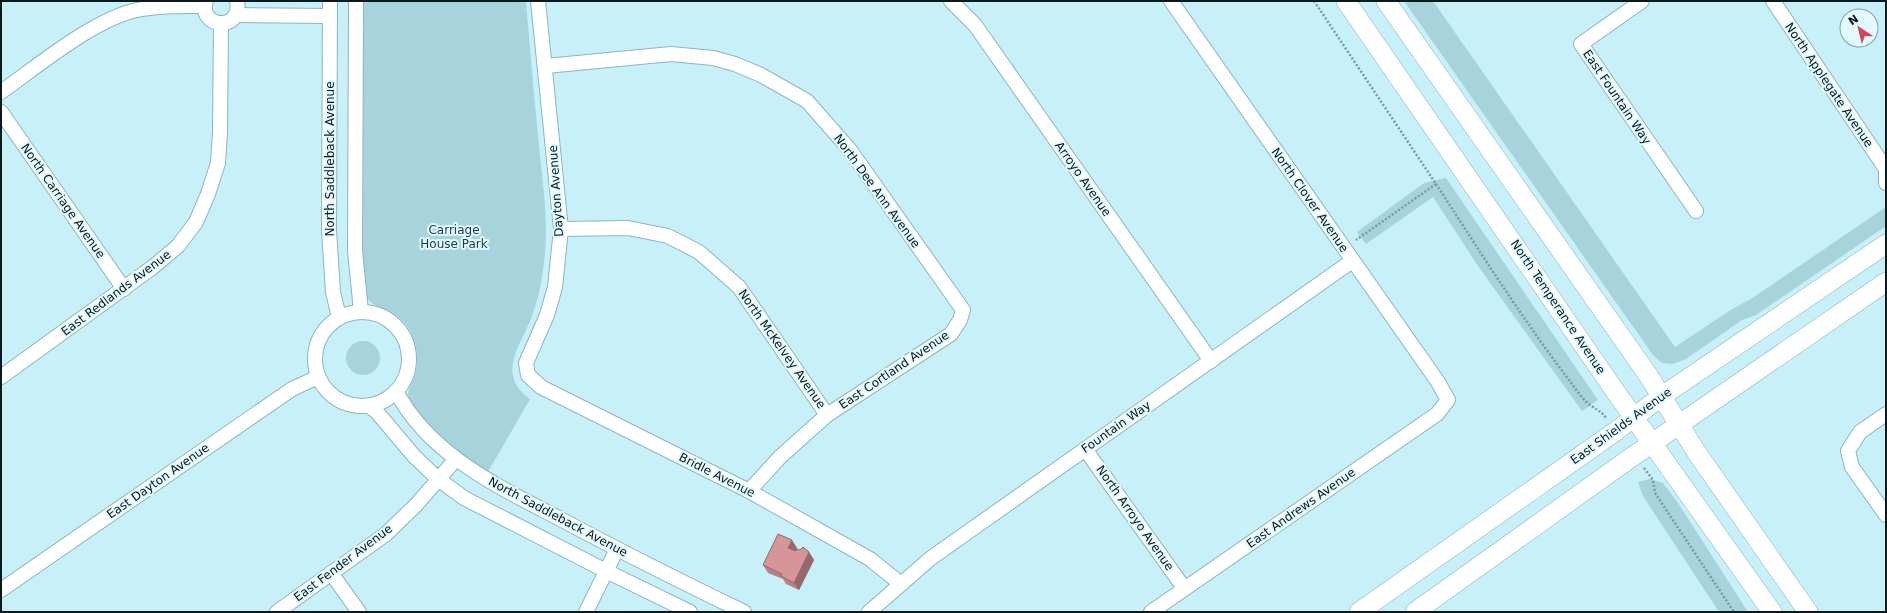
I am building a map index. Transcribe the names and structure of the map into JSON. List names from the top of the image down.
{
  "streets": {
    "main road": ["North Temperance Avenue", "East Shields Avenue"],
    "street": [
      "North Applegate Avenue",
      "East Fountain Way",
      "North Saddleback Avenue",
      "Arroyo Avenue",
      "Dayton Avenue",
      "North Dee Ann Avenue",
      "North Clover Avenue",
      "North Carriage Avenue",
      "East Redlands Avenue",
      "North McKelvey Avenue",
      "East Cortland Avenue",
      "Fountain Way",
      "Bridle Avenue",
      "East Dayton Avenue",
      "East Andrews Avenue",
      "North Arroyo Avenue",
      "East Fender Avenue"
    ]
  },
  "crossings": [
    ["North Saddleback Avenue", "East Dayton Avenue"],
    ["North Saddleback Avenue", "East Fender Avenue"],
    ["Arroyo Avenue", "Fountain Way"],
    ["Dayton Avenue", "North Dee Ann Avenue"],
    ["Dayton Avenue", "North McKelvey Avenue"],
    ["Dayton Avenue", "Bridle Avenue"],
    ["North Dee Ann Avenue", "East Cortland Avenue"],
    ["North Clover Avenue", "Fountain Way"],
    ["North Clover Avenue", "East Andrews Avenue"],
    ["North Carriage Avenue", "East Redlands Avenue"],
    ["North Temperance Avenue", "East Shields Avenue"],
    ["North McKelvey Avenue", "East Cortland Avenue"],
    ["East Cortland Avenue", "Bridle Avenue"],
    ["Fountain Way", "Bridle Avenue"],
    ["Fountain Way", "North Arroyo Avenue"],
    ["East Andrews Avenue", "North Arroyo Avenue"]
  ],
  "parks": ["Carriage House Park"],
  "north": "top left"
}
